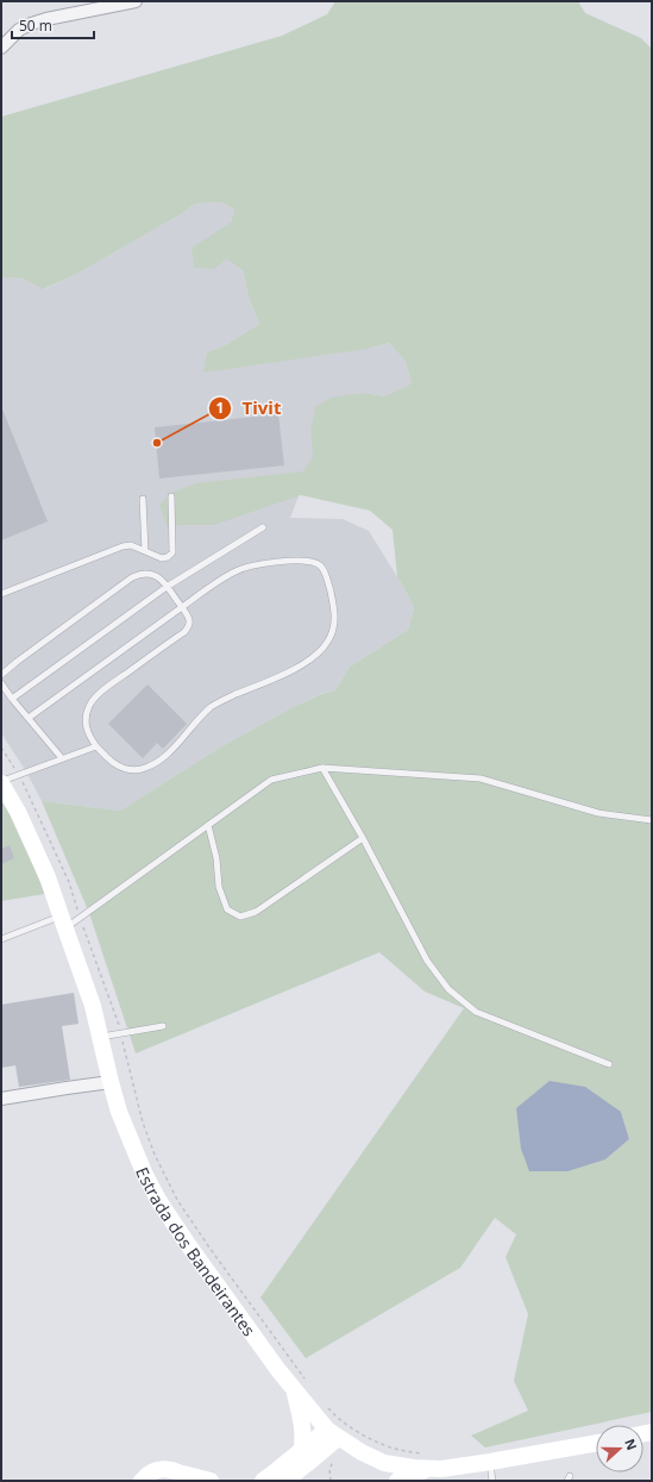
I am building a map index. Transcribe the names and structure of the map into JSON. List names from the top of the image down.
{
  "streets": {
    "main road": ["Estrada dos Bandeirantes"]
  },
  "places": ["Tivit"],
  "scale_bar": "50 m",
  "north": "right"
}
